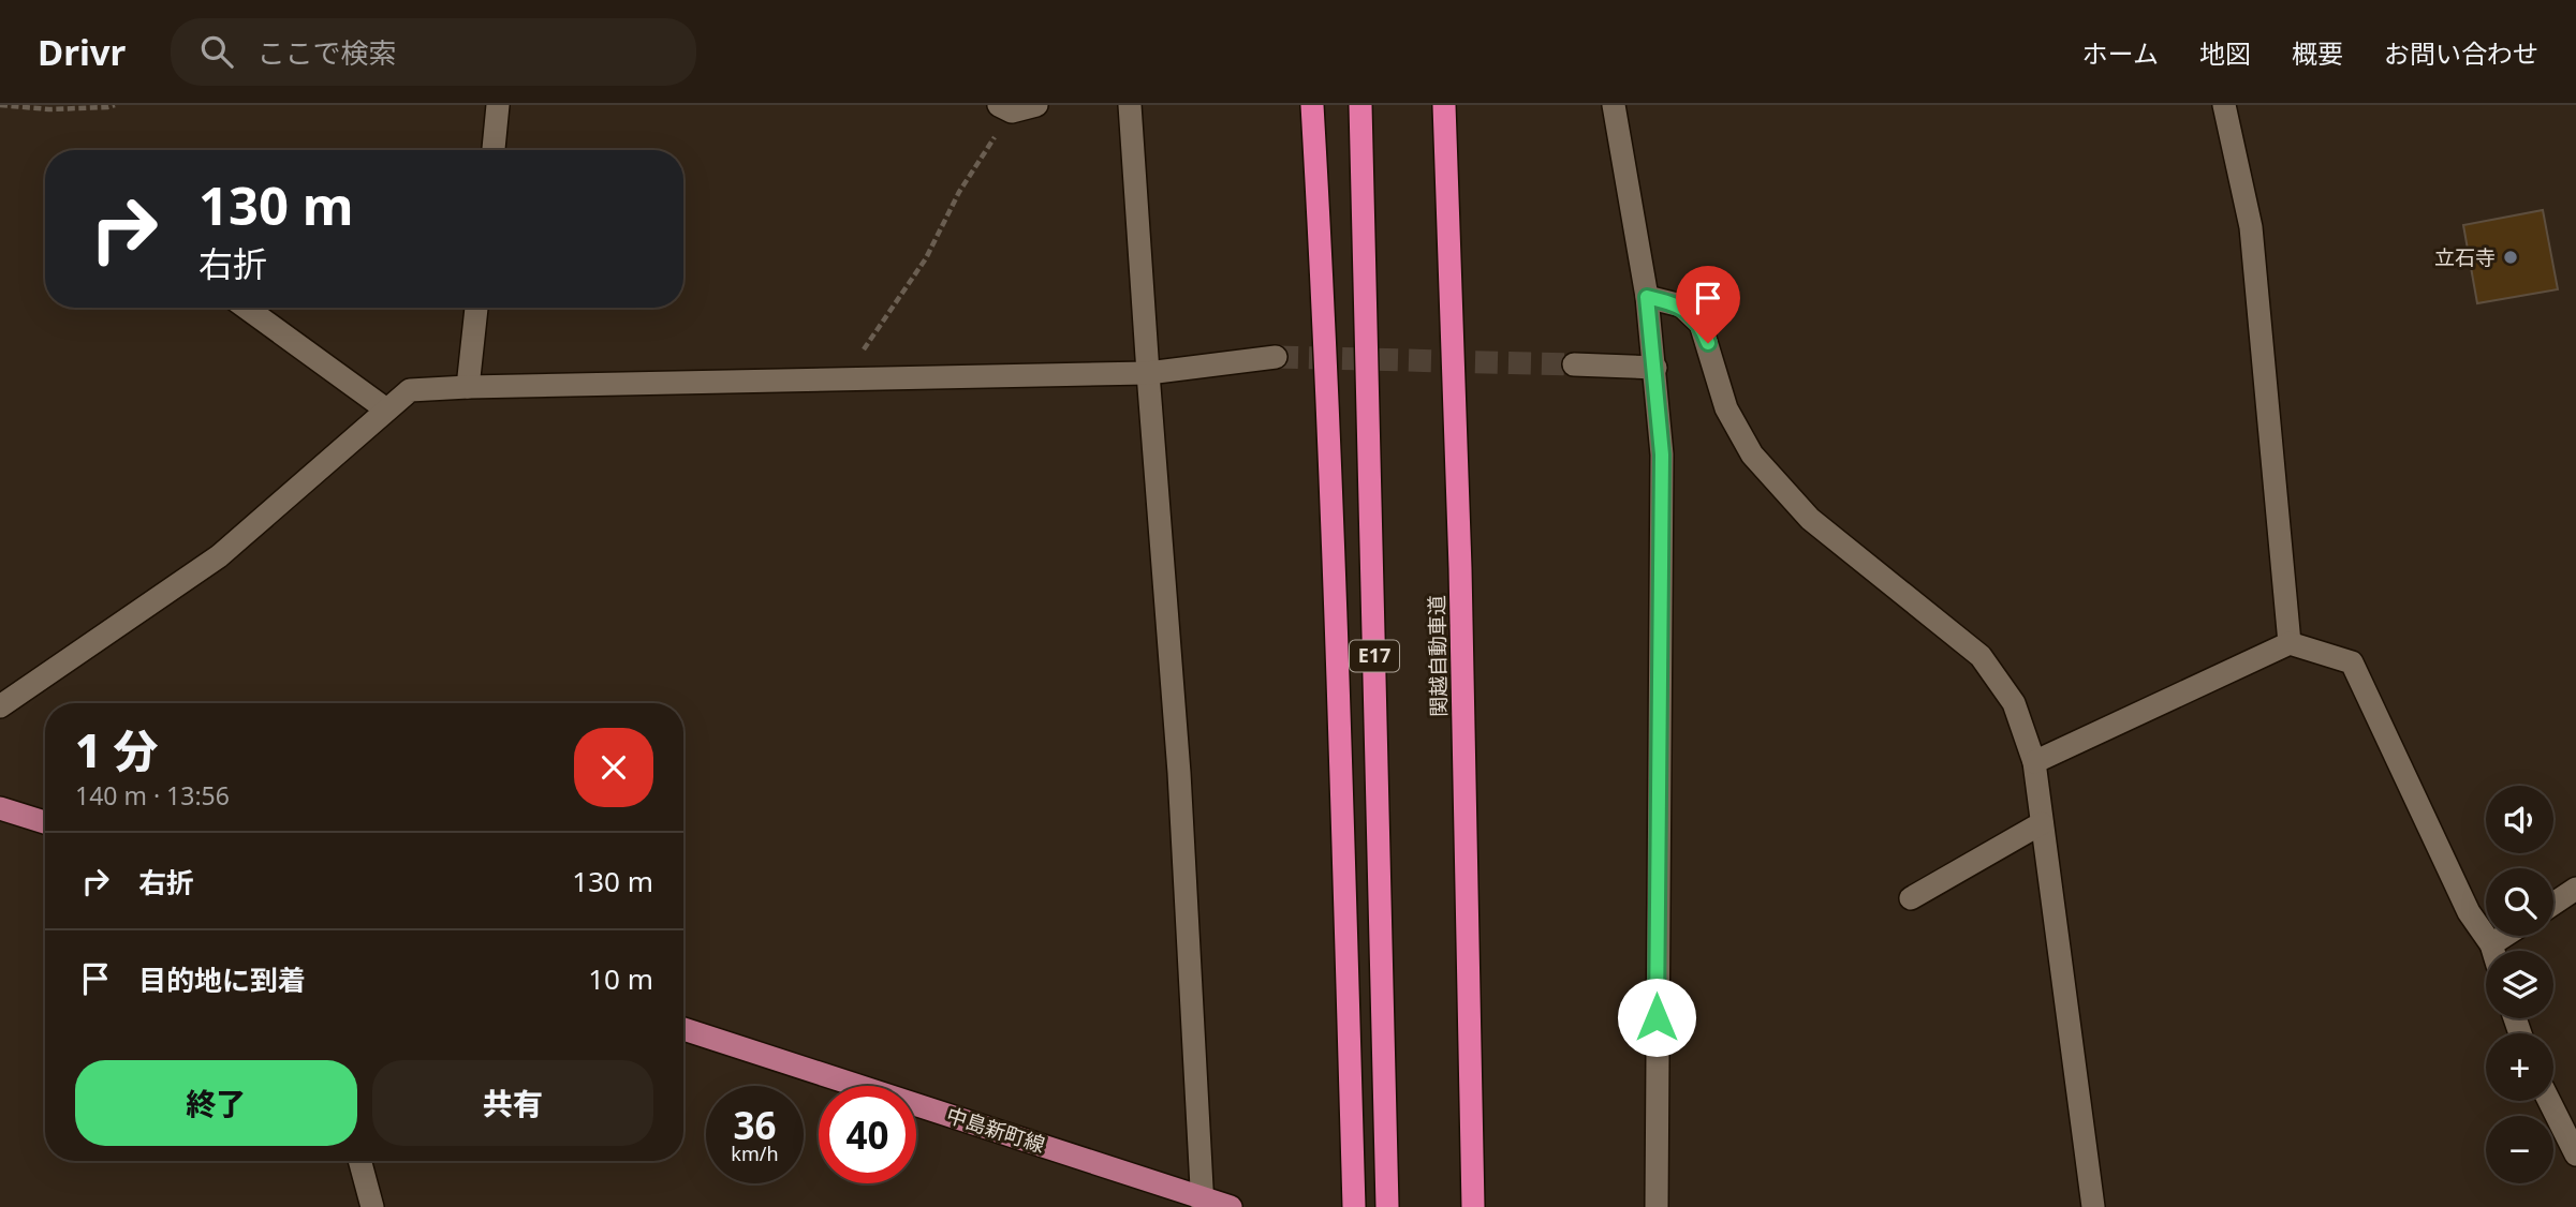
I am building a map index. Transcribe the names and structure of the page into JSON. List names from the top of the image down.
{
  "streets": {
    "highway": ["E17", "関越自動車道"],
    "main road": ["中島新町線"]
  },
  "places": ["立石寺"],
  "page": {
    "header": "Drivr",
    "search": "ここで検索",
    "nav": [
      "ホーム",
      "地図",
      "概要",
      "お問い合わせ"
    ],
    "turn": ["130 m", "右折"],
    "heading": ["1 分", "140 m · 13:56"],
    "map_buttons": ["+", "−"],
    "list": [
      {
        "name": "右折",
        "value": "130 m"
      },
      {
        "name": "目的地に到着",
        "value": "10 m"
      }
    ],
    "buttons": ["終了", "共有"],
    "speed": "36 km/h",
    "limit": "40"
  }
}
